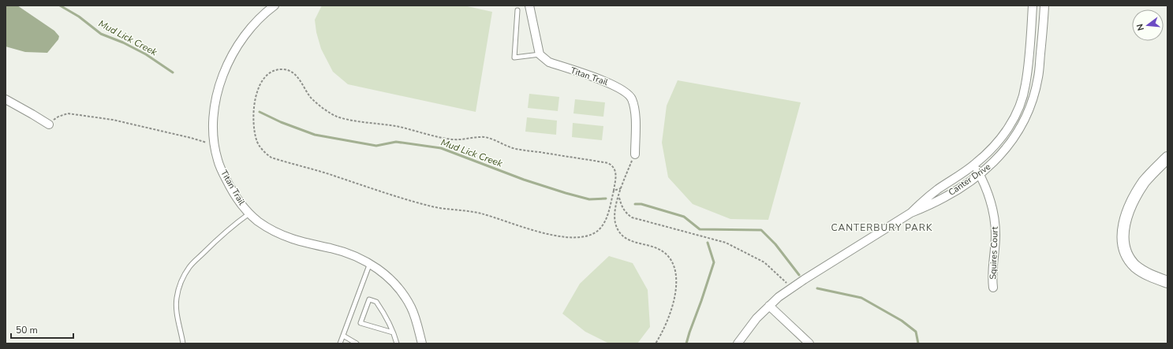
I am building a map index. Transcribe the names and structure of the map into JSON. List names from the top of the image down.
{
  "streets": {
    "street": ["Titan Trail", "Canter Drive", "Squires Court"]
  },
  "crossings": [
    ["Canter Drive", "Squires Court"]
  ],
  "districts": ["CANTERBURY PARK"],
  "water": ["Mud Lick Creek"],
  "scale_bar": "50 m",
  "north": "left"
}
